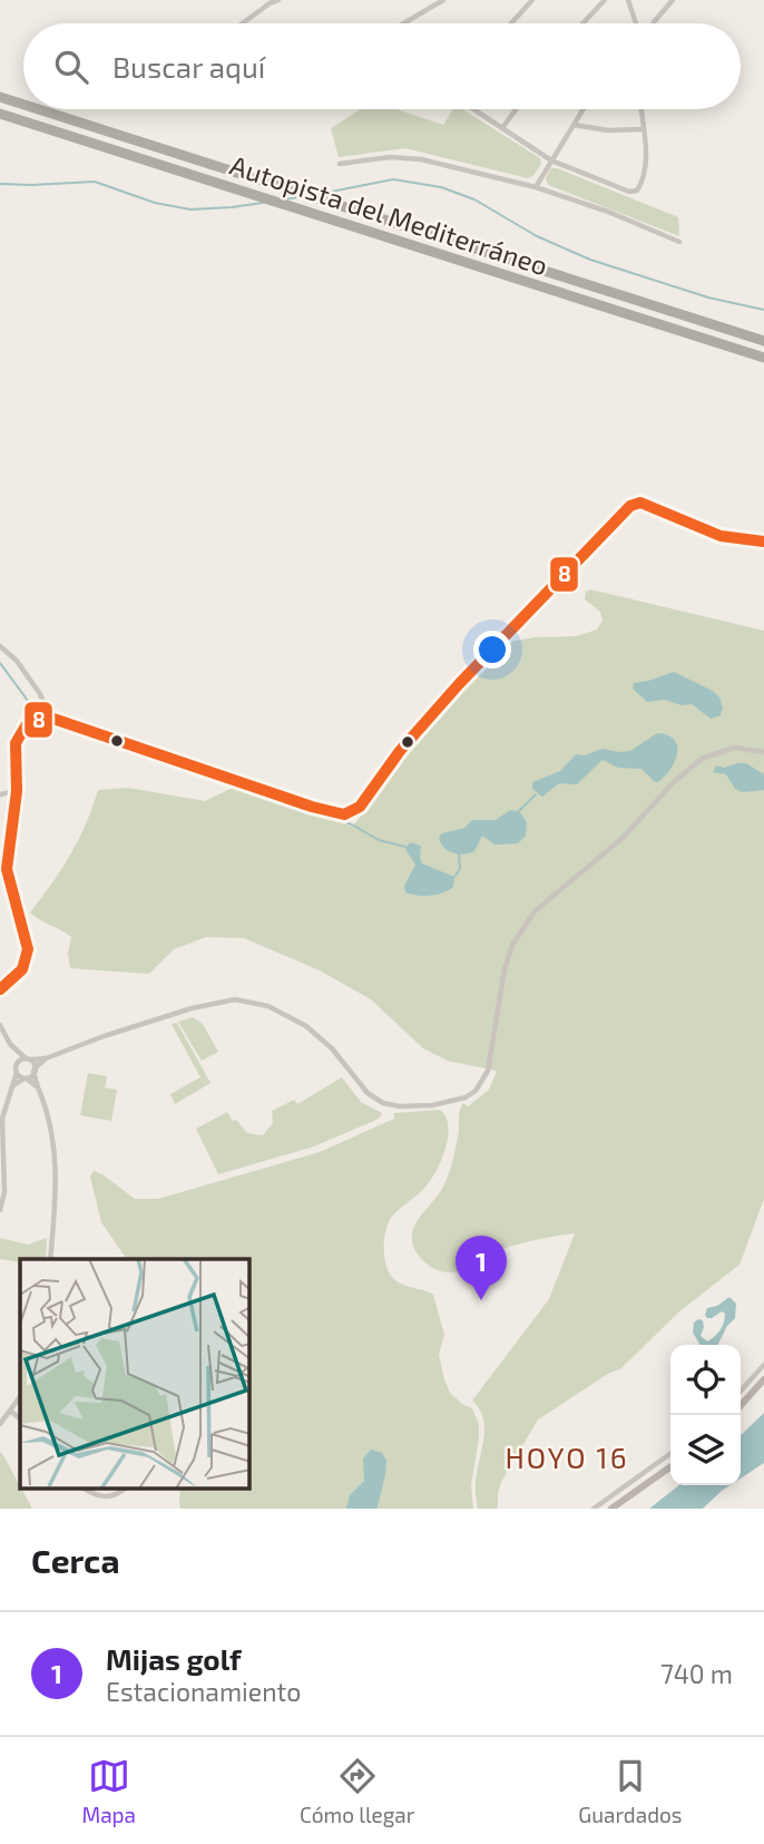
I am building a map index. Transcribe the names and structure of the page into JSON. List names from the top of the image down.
{
  "streets": {
    "highway": ["Autopista del Mediterráneo"]
  },
  "districts": ["HOYO 16"],
  "lines": ["transit line 8"],
  "page": {
    "search": "Buscar aquí",
    "pins": "1",
    "heading": "Cerca",
    "list": [
      {
        "mark": "1",
        "name": "Mijas golf",
        "note": "Estacionamiento",
        "value": "740 m"
      }
    ],
    "nav": ["Mapa", "Cómo llegar", "Guardados"]
  }
}
